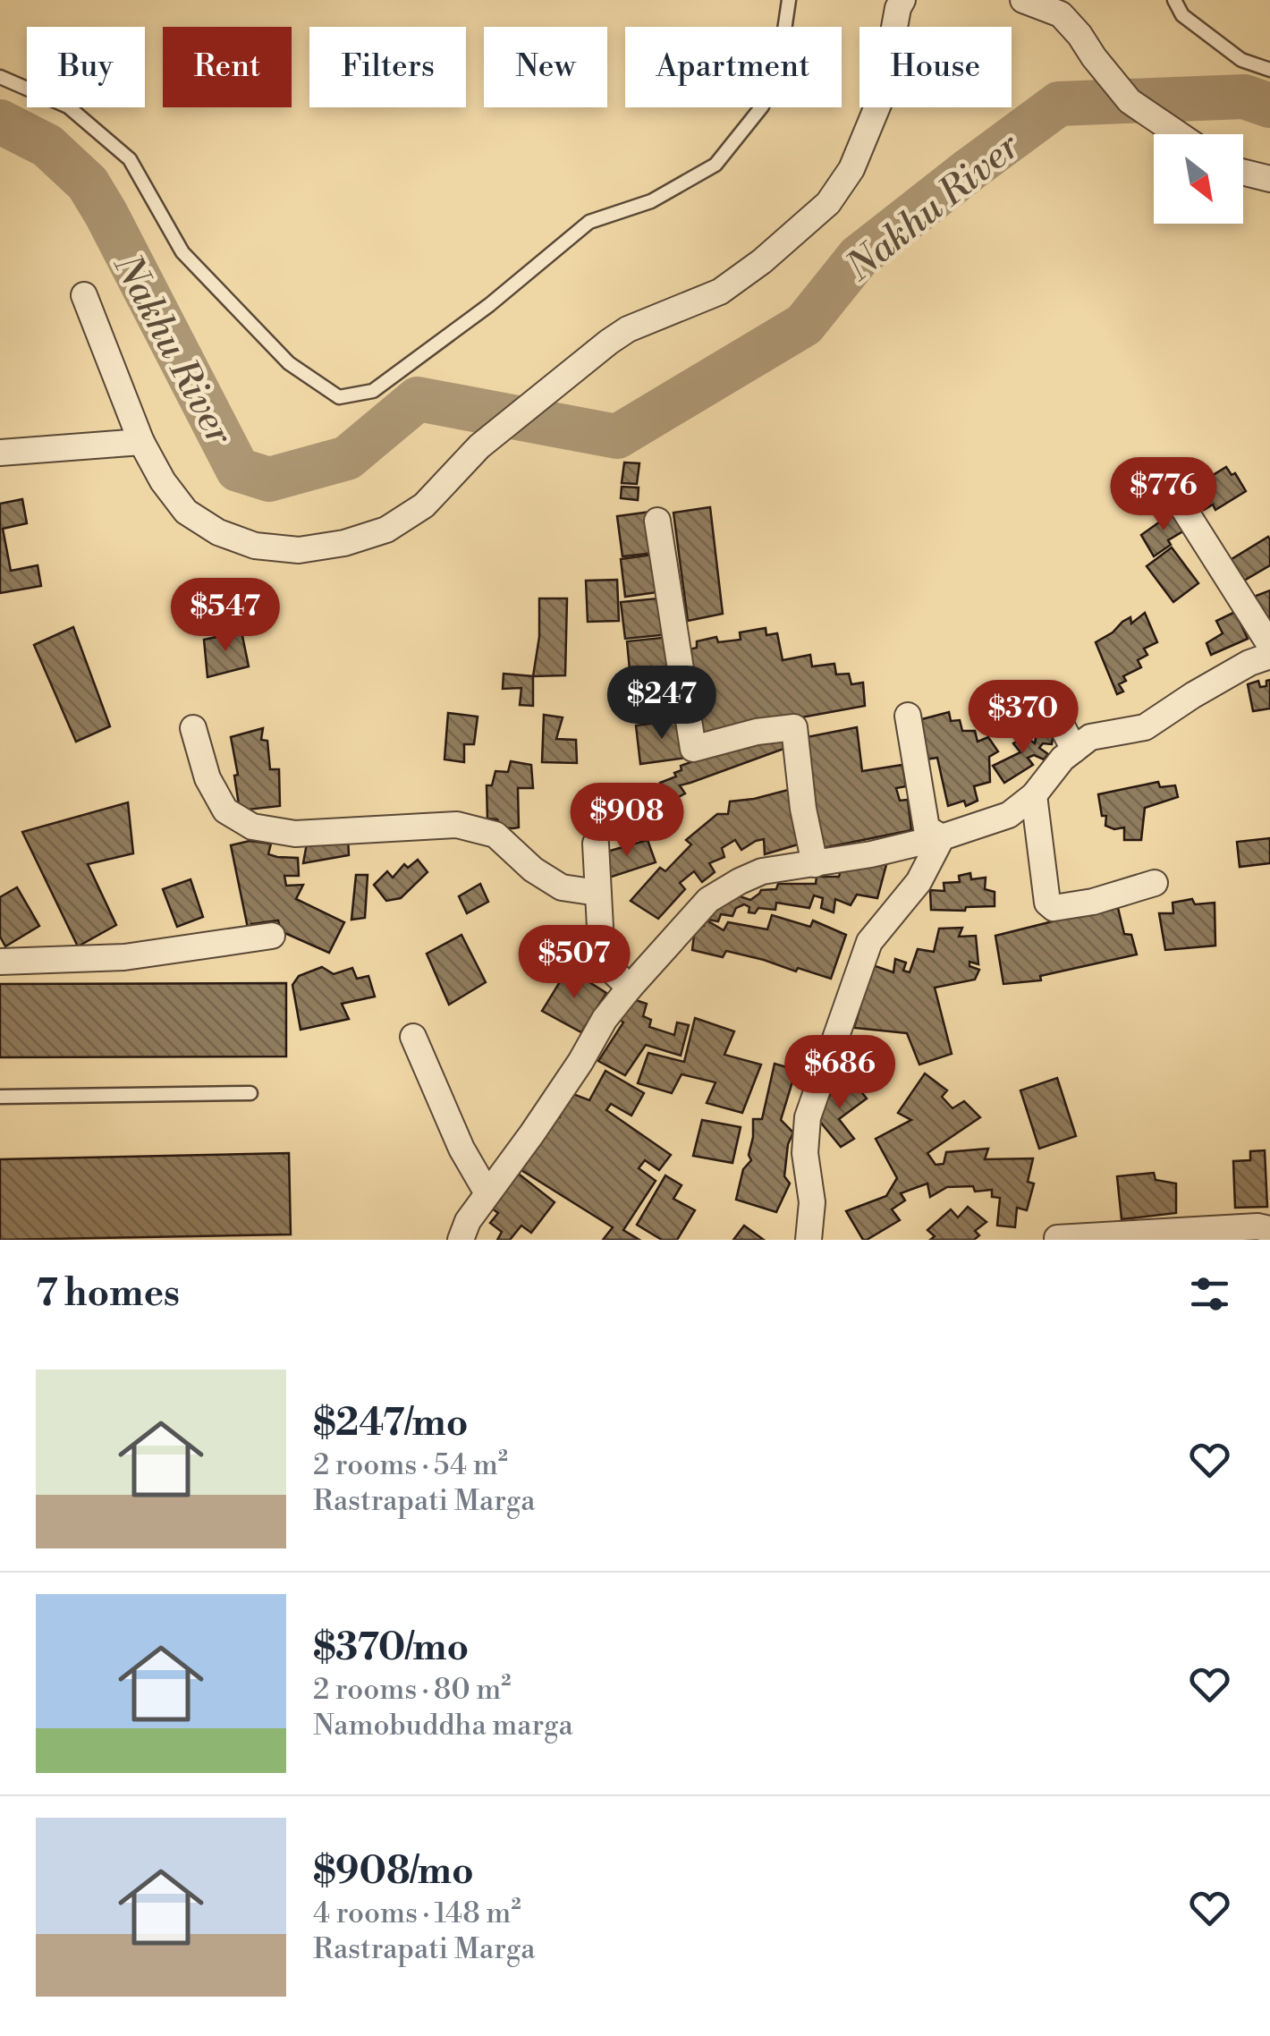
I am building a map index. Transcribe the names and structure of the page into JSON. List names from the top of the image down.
{
  "water": ["Nakhu River"],
  "north": "bottom right",
  "page": {
    "chip": [
      "Buy",
      "Rent",
      "Filters",
      "New",
      "Apartment",
      "House"
    ],
    "price": [
      "$776",
      "$547",
      "$247",
      "$370",
      "$908",
      "$507",
      "$686"
    ],
    "heading": "7 homes",
    "list": [
      {
        "name": "$247/mo",
        "note": "2 rooms · 54 m² · Rastrapati Marga"
      },
      {
        "name": "$370/mo",
        "note": "2 rooms · 80 m² · Namobuddha marga"
      },
      {
        "name": "$908/mo",
        "note": "4 rooms · 148 m² · Rastrapati Marga"
      }
    ]
  }
}
